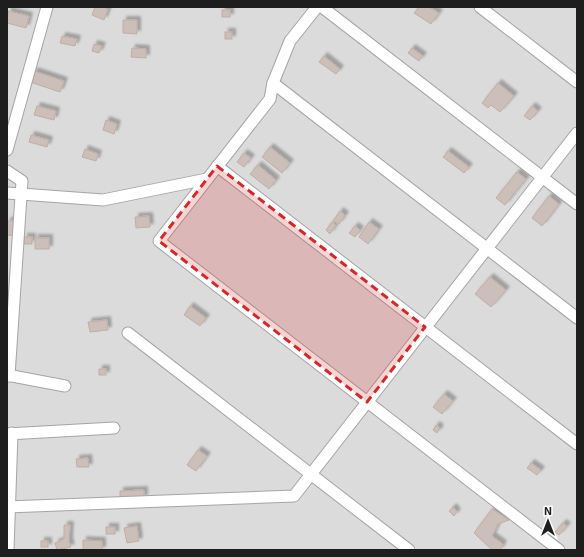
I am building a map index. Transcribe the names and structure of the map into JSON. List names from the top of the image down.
{
  "north": "top"
}
